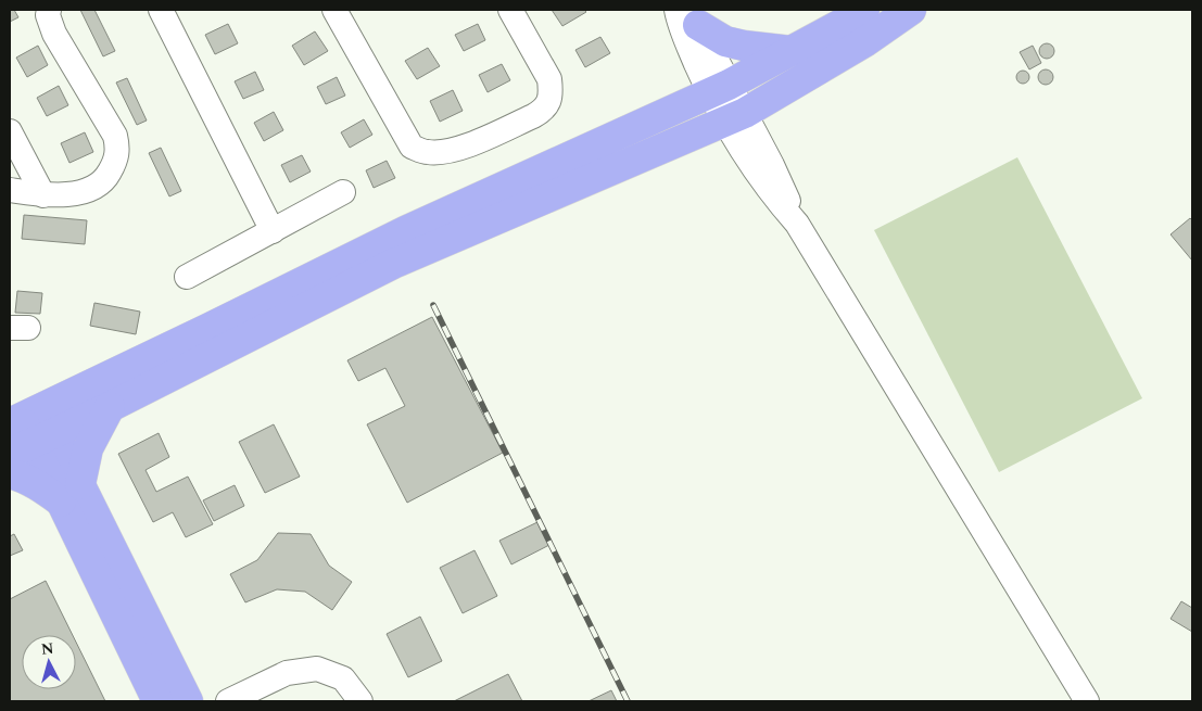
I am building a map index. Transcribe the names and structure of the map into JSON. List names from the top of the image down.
{
  "north": "top"
}
